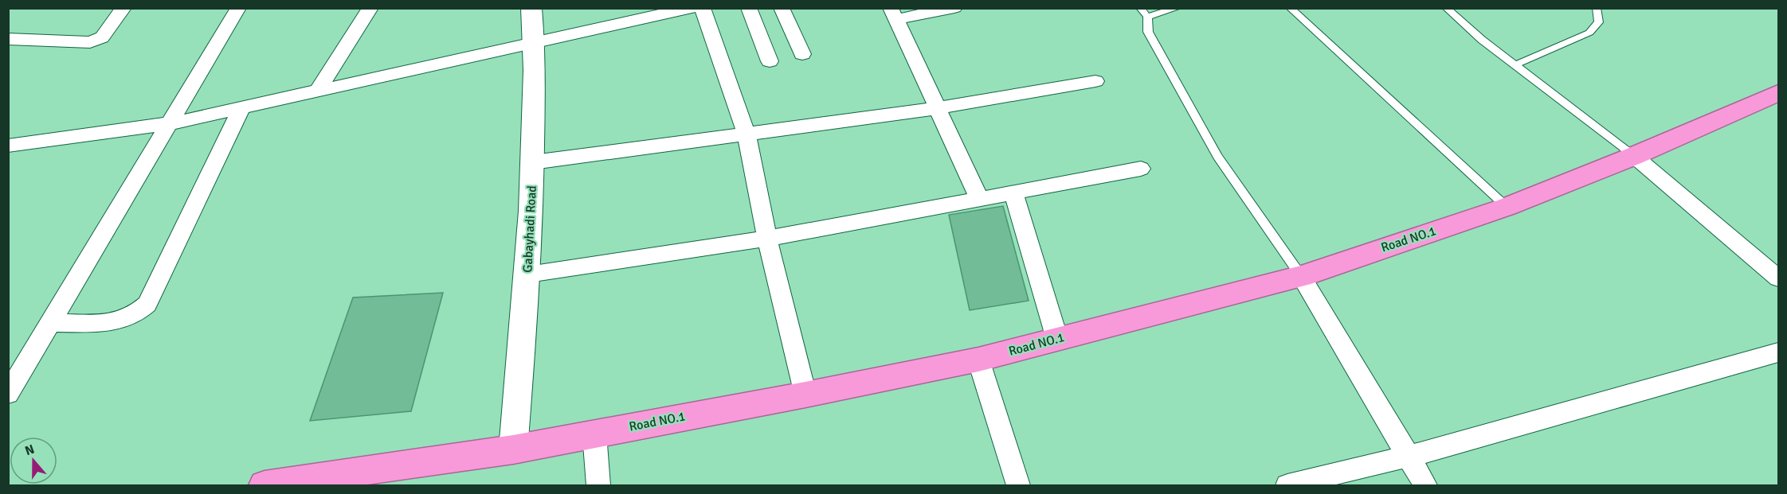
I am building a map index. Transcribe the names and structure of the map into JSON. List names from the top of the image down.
{
  "streets": {
    "highway": ["Road NO.1"],
    "street": ["Gabayhadi Road"]
  },
  "crossings": [
    ["Gabayhadi Road", "Road NO.1"]
  ],
  "north": "top"
}
